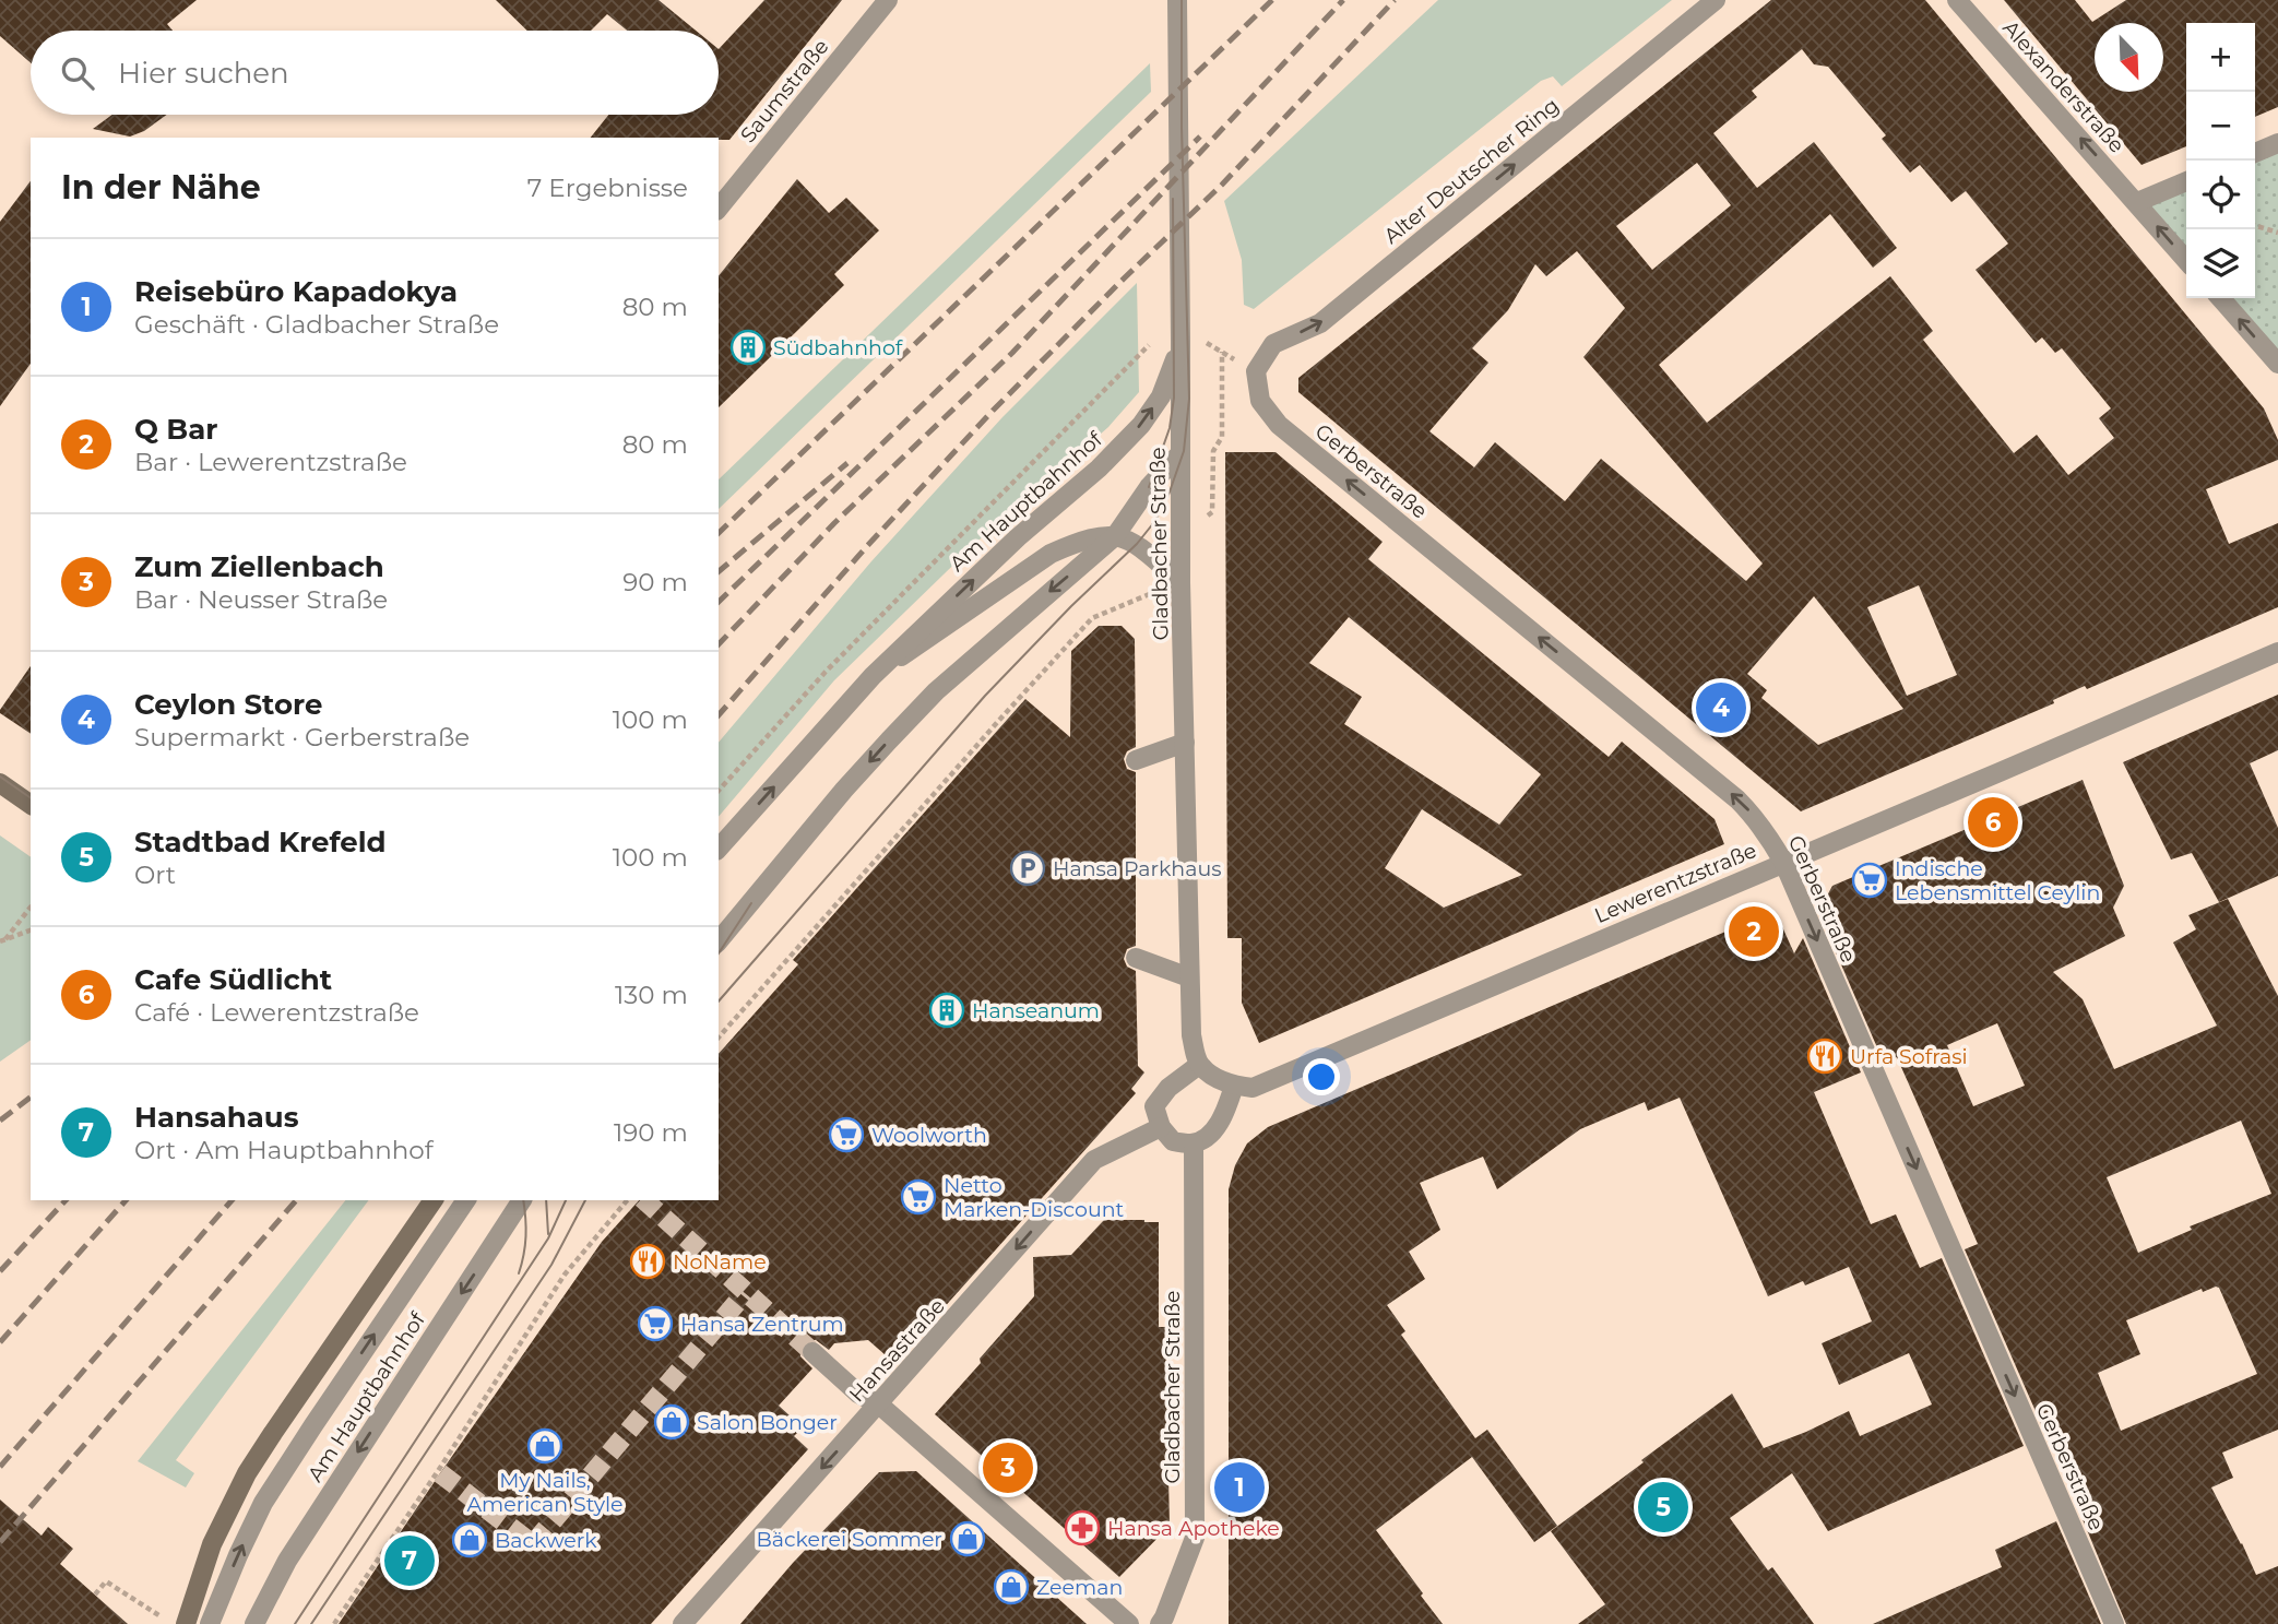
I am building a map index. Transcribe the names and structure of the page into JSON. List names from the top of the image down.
{
  "streets": {
    "street": [
      "Alexanderstraße",
      "Saumstraße",
      "Alter Deutscher Ring",
      "Gerberstraße",
      "Am Hauptbahnhof",
      "Gladbacher Straße",
      "Lewerentzstraße",
      "Hansastraße"
    ]
  },
  "crossings": [
    ["Alter Deutscher Ring", "Gerberstraße"],
    ["Gerberstraße", "Lewerentzstraße"],
    ["Am Hauptbahnhof", "Gladbacher Straße"],
    ["Gladbacher Straße", "Lewerentzstraße"],
    ["Gladbacher Straße", "Hansastraße"],
    ["Lewerentzstraße", "Hansastraße"]
  ],
  "one_way": ["Alexanderstraße", "Alter Deutscher Ring", "Hansastraße"],
  "places": {
    "building": ["Südbahnhof", "Hanseanum"],
    "parking": ["Hansa Parkhaus"],
    "supermarket": [
      "Indische Lebensmittel Ceylin",
      "Woolworth",
      "Netto Marken-Discount",
      "Hansa Zentrum"
    ],
    "restaurant": ["Urfa Sofrasi", "NoName"],
    "shop": [
      "Salon Bonger",
      "My Nails, American Style",
      "Bäckerei Sommer",
      "Backwerk",
      "Zeeman"
    ],
    "pharmacy": ["Hansa Apotheke"]
  },
  "north": "bottom right",
  "page": {
    "map_buttons": ["+", "−"],
    "search": "Hier suchen",
    "heading": ["In der Nähe", "7 Ergebnisse"],
    "list": [
      {
        "mark": "1",
        "name": "Reisebüro Kapadokya",
        "note": "Geschäft · Gladbacher Straße",
        "value": "80 m"
      },
      {
        "mark": "2",
        "name": "Q Bar",
        "note": "Bar · Lewerentzstraße",
        "value": "80 m"
      },
      {
        "mark": "3",
        "name": "Zum Ziellenbach",
        "note": "Bar · Neusser Straße",
        "value": "90 m"
      },
      {
        "mark": "4",
        "name": "Ceylon Store",
        "note": "Supermarkt · Gerberstraße",
        "value": "100 m"
      },
      {
        "mark": "5",
        "name": "Stadtbad Krefeld",
        "note": "Ort",
        "value": "100 m"
      },
      {
        "mark": "6",
        "name": "Cafe Südlicht",
        "note": "Café · Lewerentzstraße",
        "value": "130 m"
      },
      {
        "mark": "7",
        "name": "Hansahaus",
        "note": "Ort · Am Hauptbahnhof",
        "value": "190 m"
      }
    ],
    "pins": [
      "4",
      "6",
      "2",
      "3",
      "1",
      "5",
      "7"
    ]
  }
}
